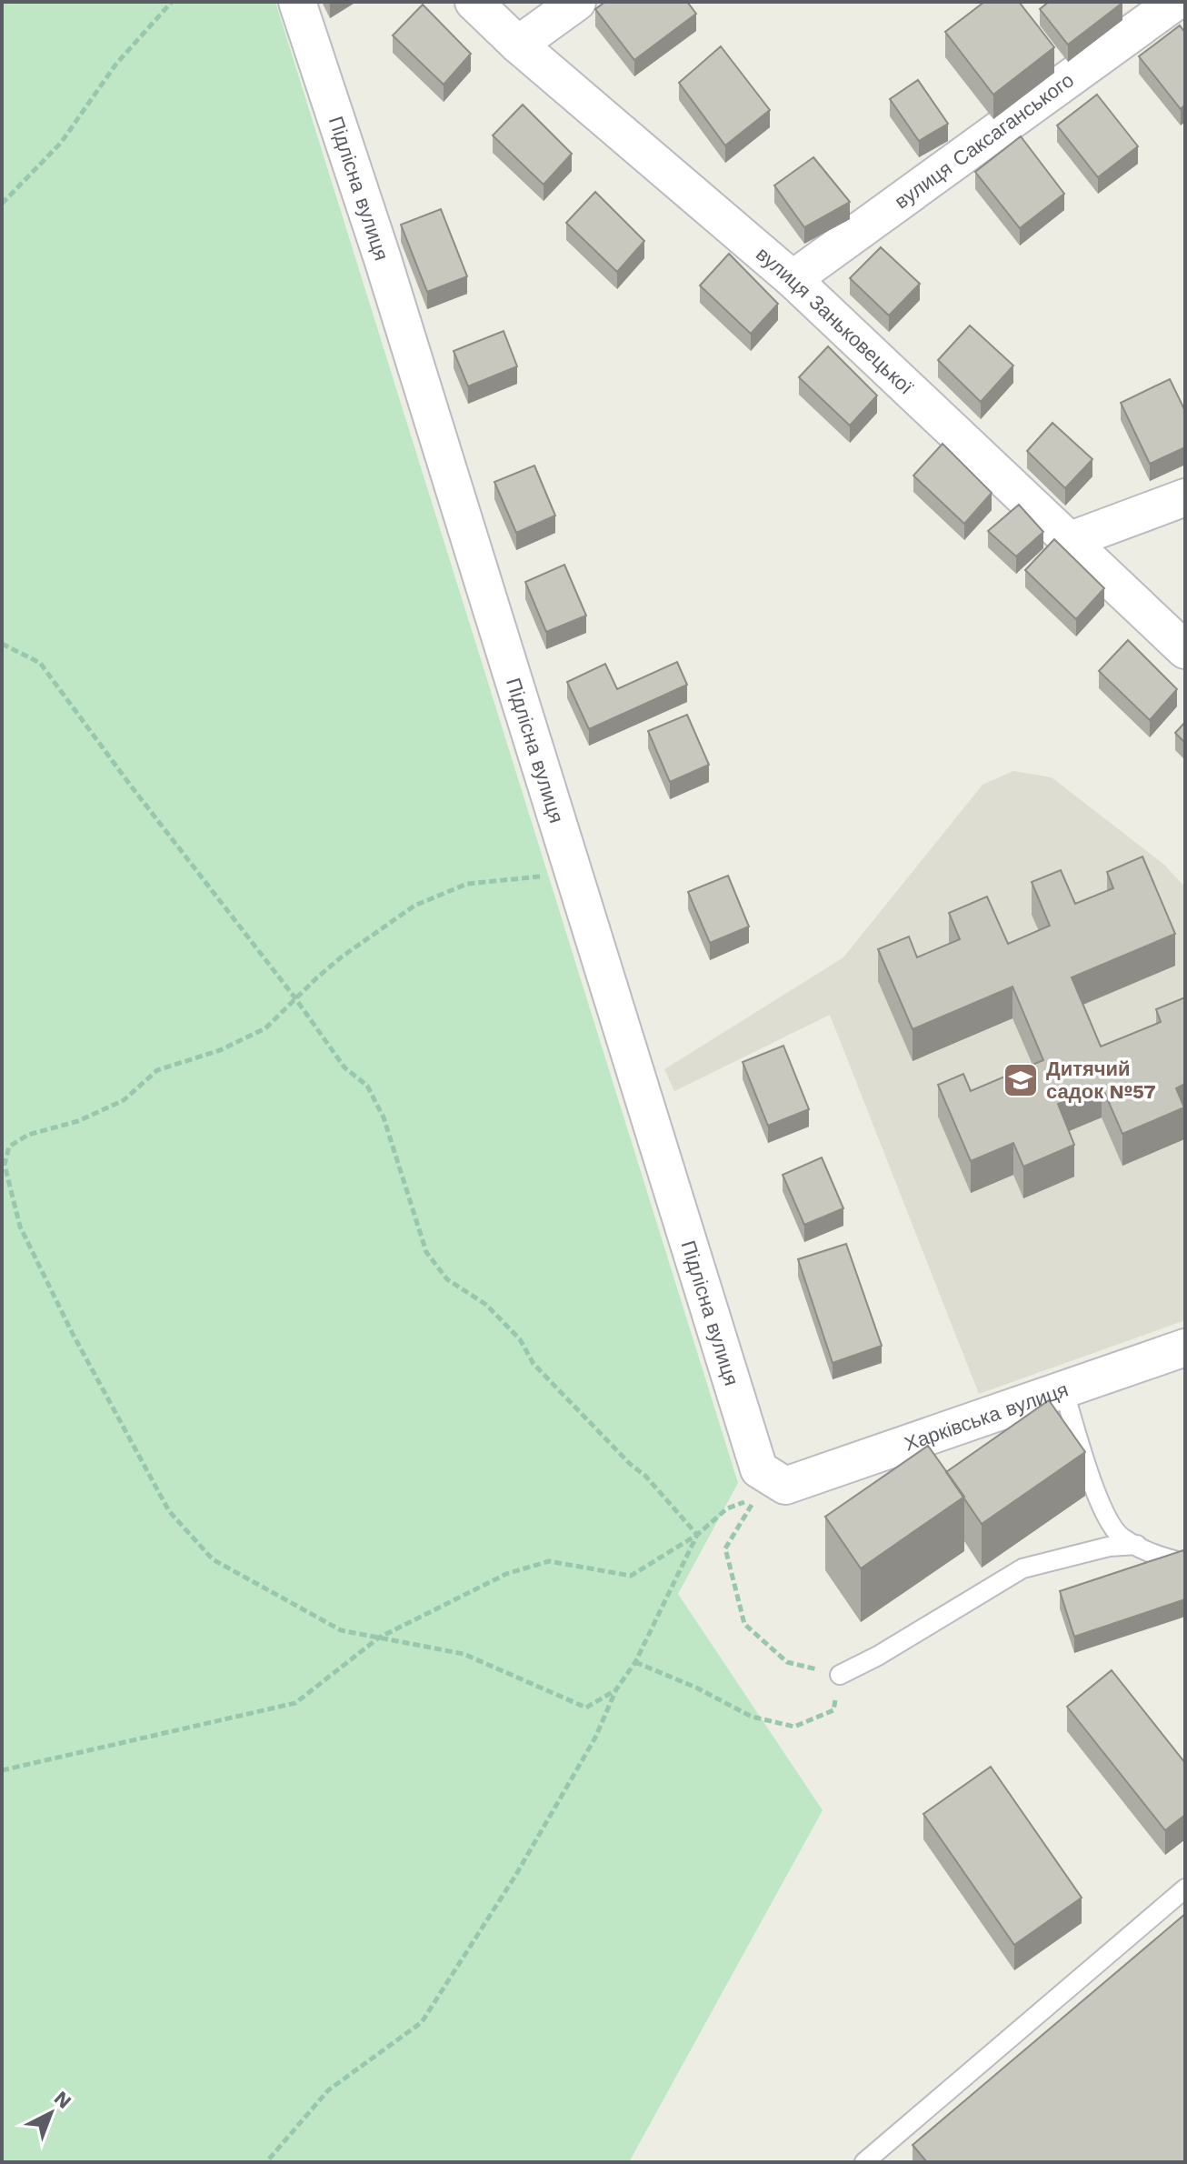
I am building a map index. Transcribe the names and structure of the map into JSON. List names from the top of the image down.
{
  "streets": {
    "street": [
      "вулиця Саксаганського",
      "Підлісна вулиця",
      "вулиця Заньковецької",
      "Харківська вулиця"
    ]
  },
  "crossings": [
    ["вулиця Саксаганського", "вулиця Заньковецької"],
    ["Підлісна вулиця", "Харківська вулиця"]
  ],
  "places": {
    "school or university": ["Дитячий садок №57"]
  },
  "north": "top right"
}
